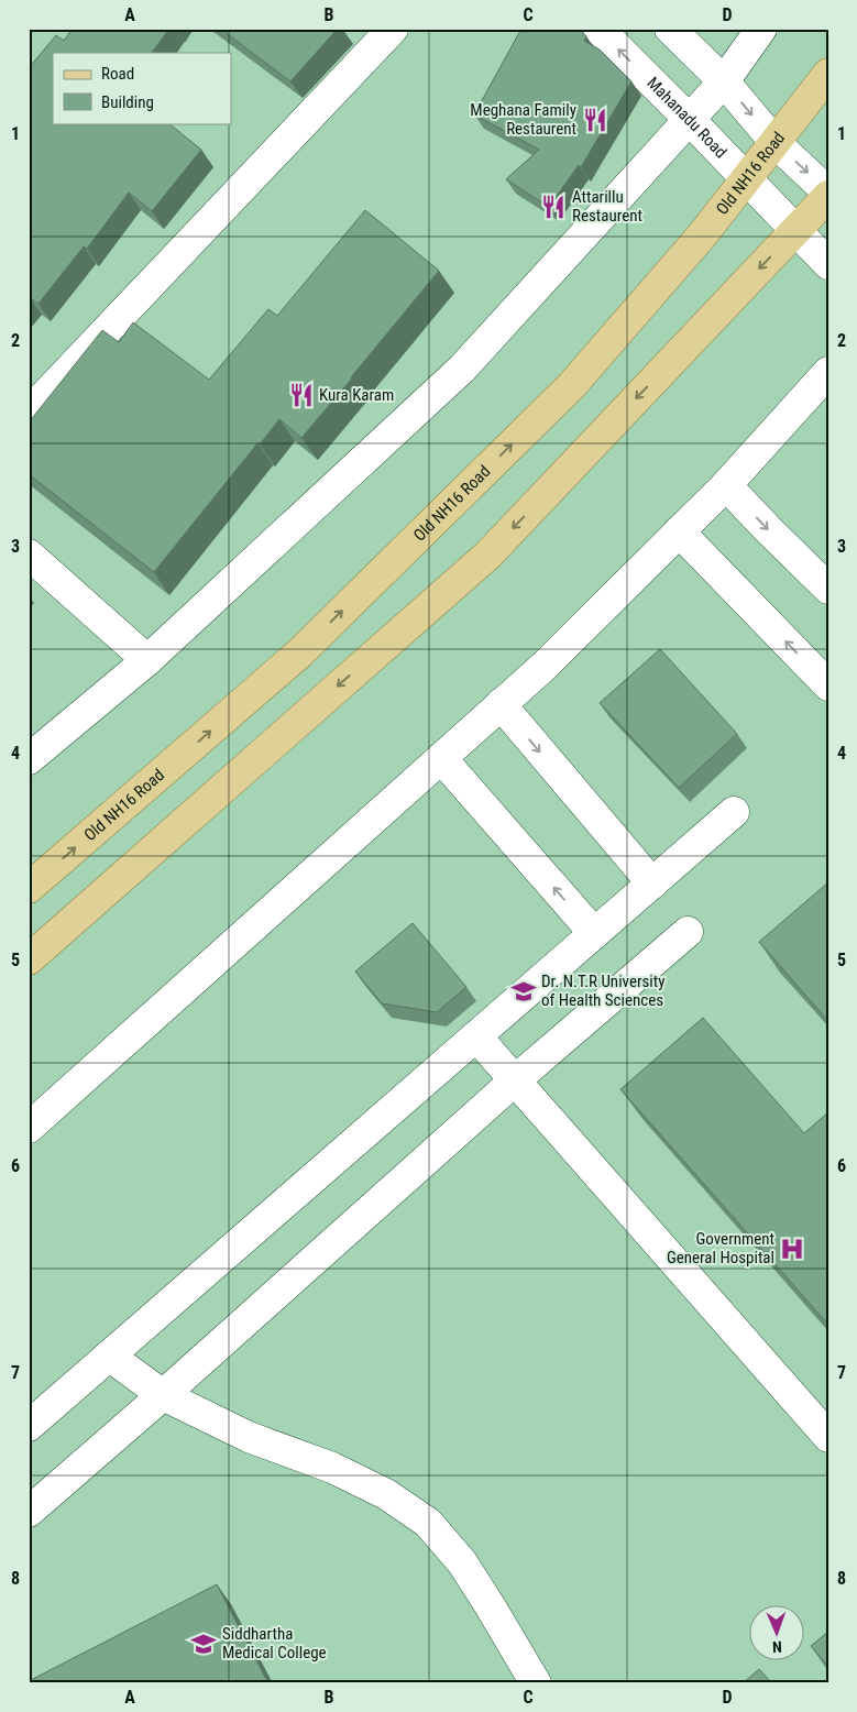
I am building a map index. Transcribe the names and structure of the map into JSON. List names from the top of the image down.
{
  "streets": {
    "main road": ["Old NH16 Road"],
    "street": ["Mahanadu Road"]
  },
  "crossings": [
    ["Mahanadu Road", "Old NH16 Road"]
  ],
  "places": {
    "restaurant": ["Meghana Family Restaurent", "Attarillu Restaurent", "Kura Karam"],
    "school or university": ["Dr. N.T.R University of Health Sciences", "Siddhartha Medical College"],
    "hospital": ["Government General Hospital"]
  },
  "legend": ["Road", "Building"],
  "north": "bottom",
  "grid": {
    "columns": [
      "A",
      "B",
      "C",
      "D"
    ],
    "rows": [
      "1",
      "2",
      "3",
      "4",
      "5",
      "6",
      "7",
      "8"
    ]
  }
}
